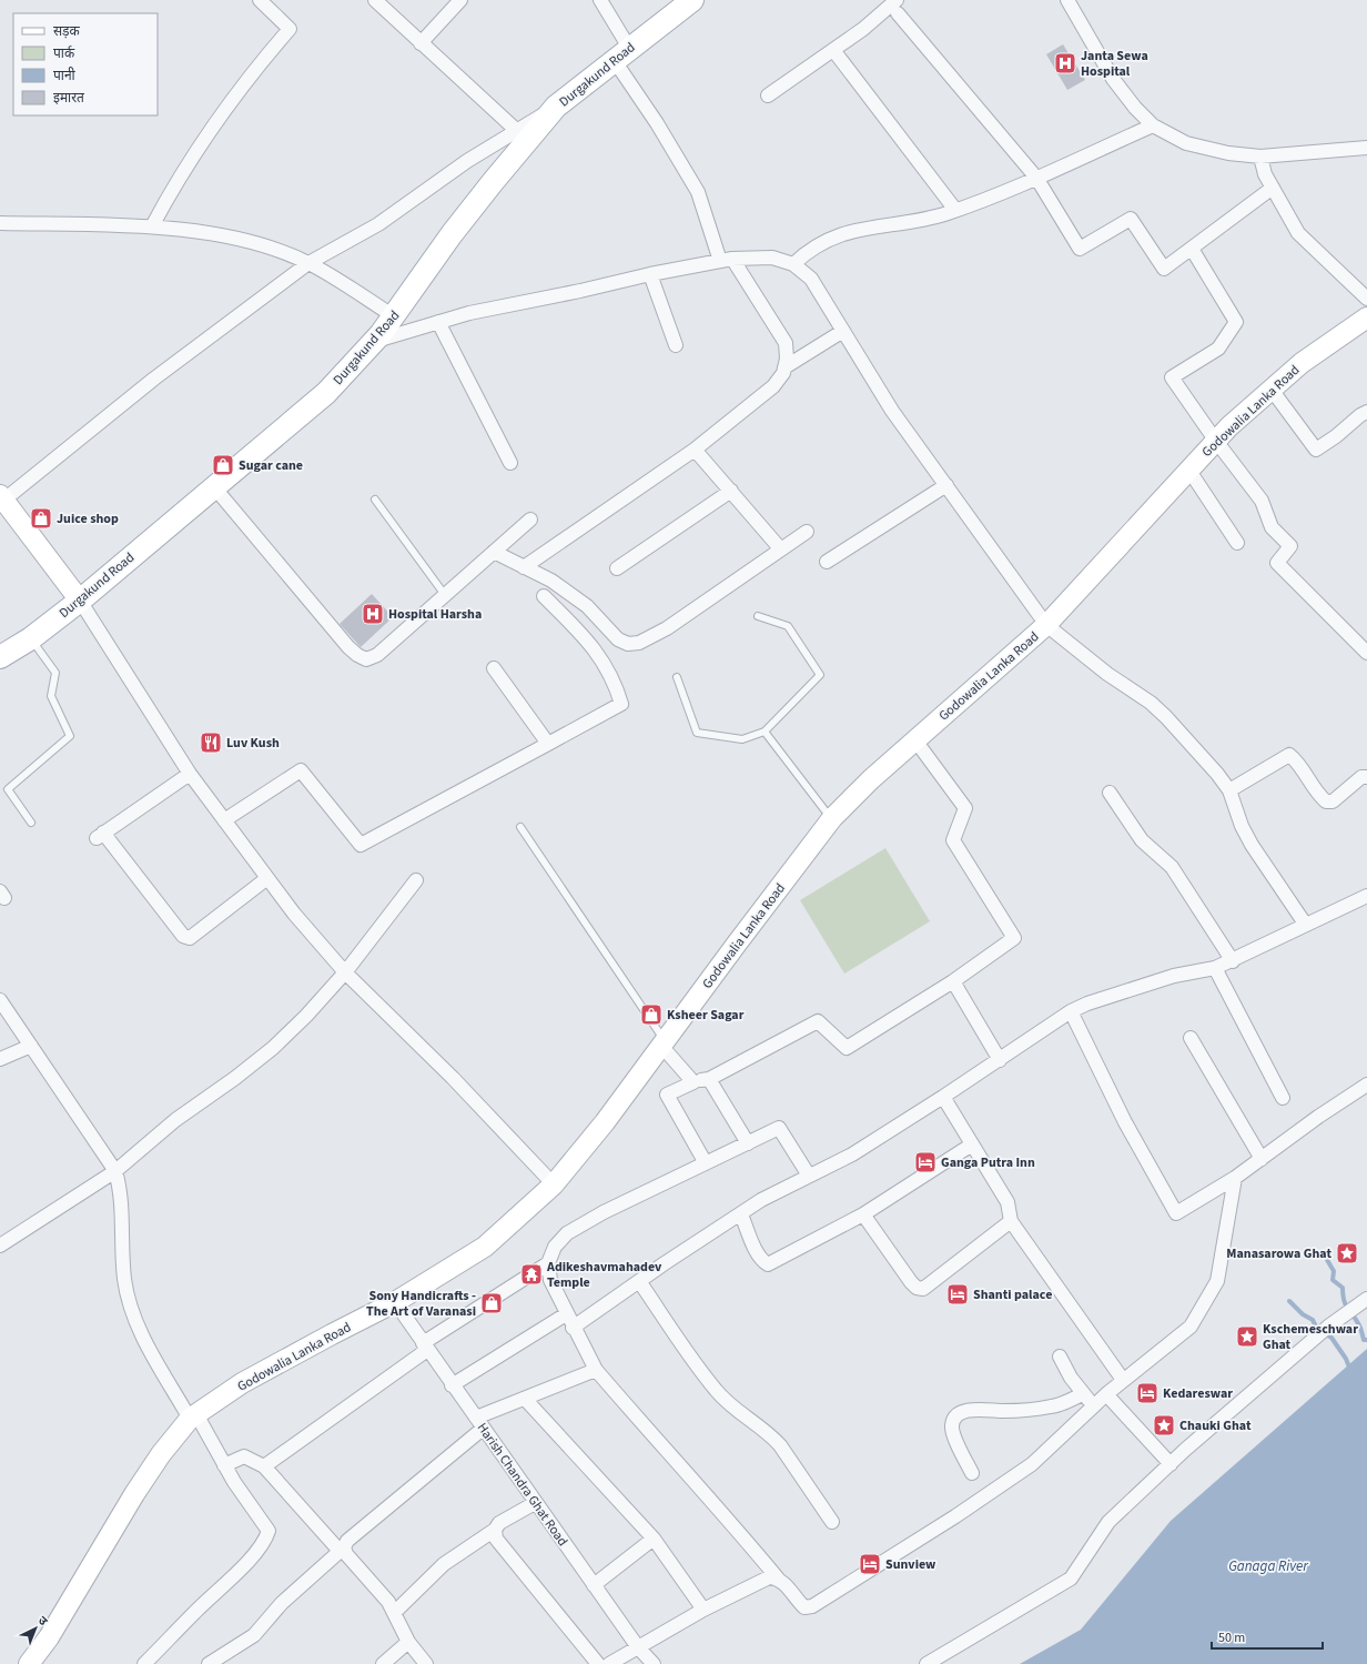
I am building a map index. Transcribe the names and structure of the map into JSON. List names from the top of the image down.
{
  "streets": {
    "main road": ["Durgakund Road"],
    "street": ["Godowalia Lanka Road", "Harish Chandra Ghat Road"]
  },
  "crossings": [
    ["Godowalia Lanka Road", "Harish Chandra Ghat Road"]
  ],
  "water": ["Ganaga River"],
  "places": {
    "hospital": ["Janta Sewa Hospital", "Hospital Harsha"],
    "shop": [
      "Sugar cane",
      "Juice shop",
      "Ksheer Sagar",
      "Sony Handicrafts - The Art of Varanasi"
    ],
    "restaurant": ["Luv Kush"],
    "hotel": [
      "Ganga Putra Inn",
      "Shanti palace",
      "Kedareswar",
      "Sunview"
    ],
    "place": ["Manasarowa Ghat", "Kschemeschwar Ghat", "Chauki Ghat"],
    "temple": ["Adikeshavmahadev Temple"]
  },
  "legend": [
    "सड़क",
    "पार्क",
    "पानी",
    "इमारत"
  ],
  "scale_bar": "50 m",
  "north": "top right"
}
